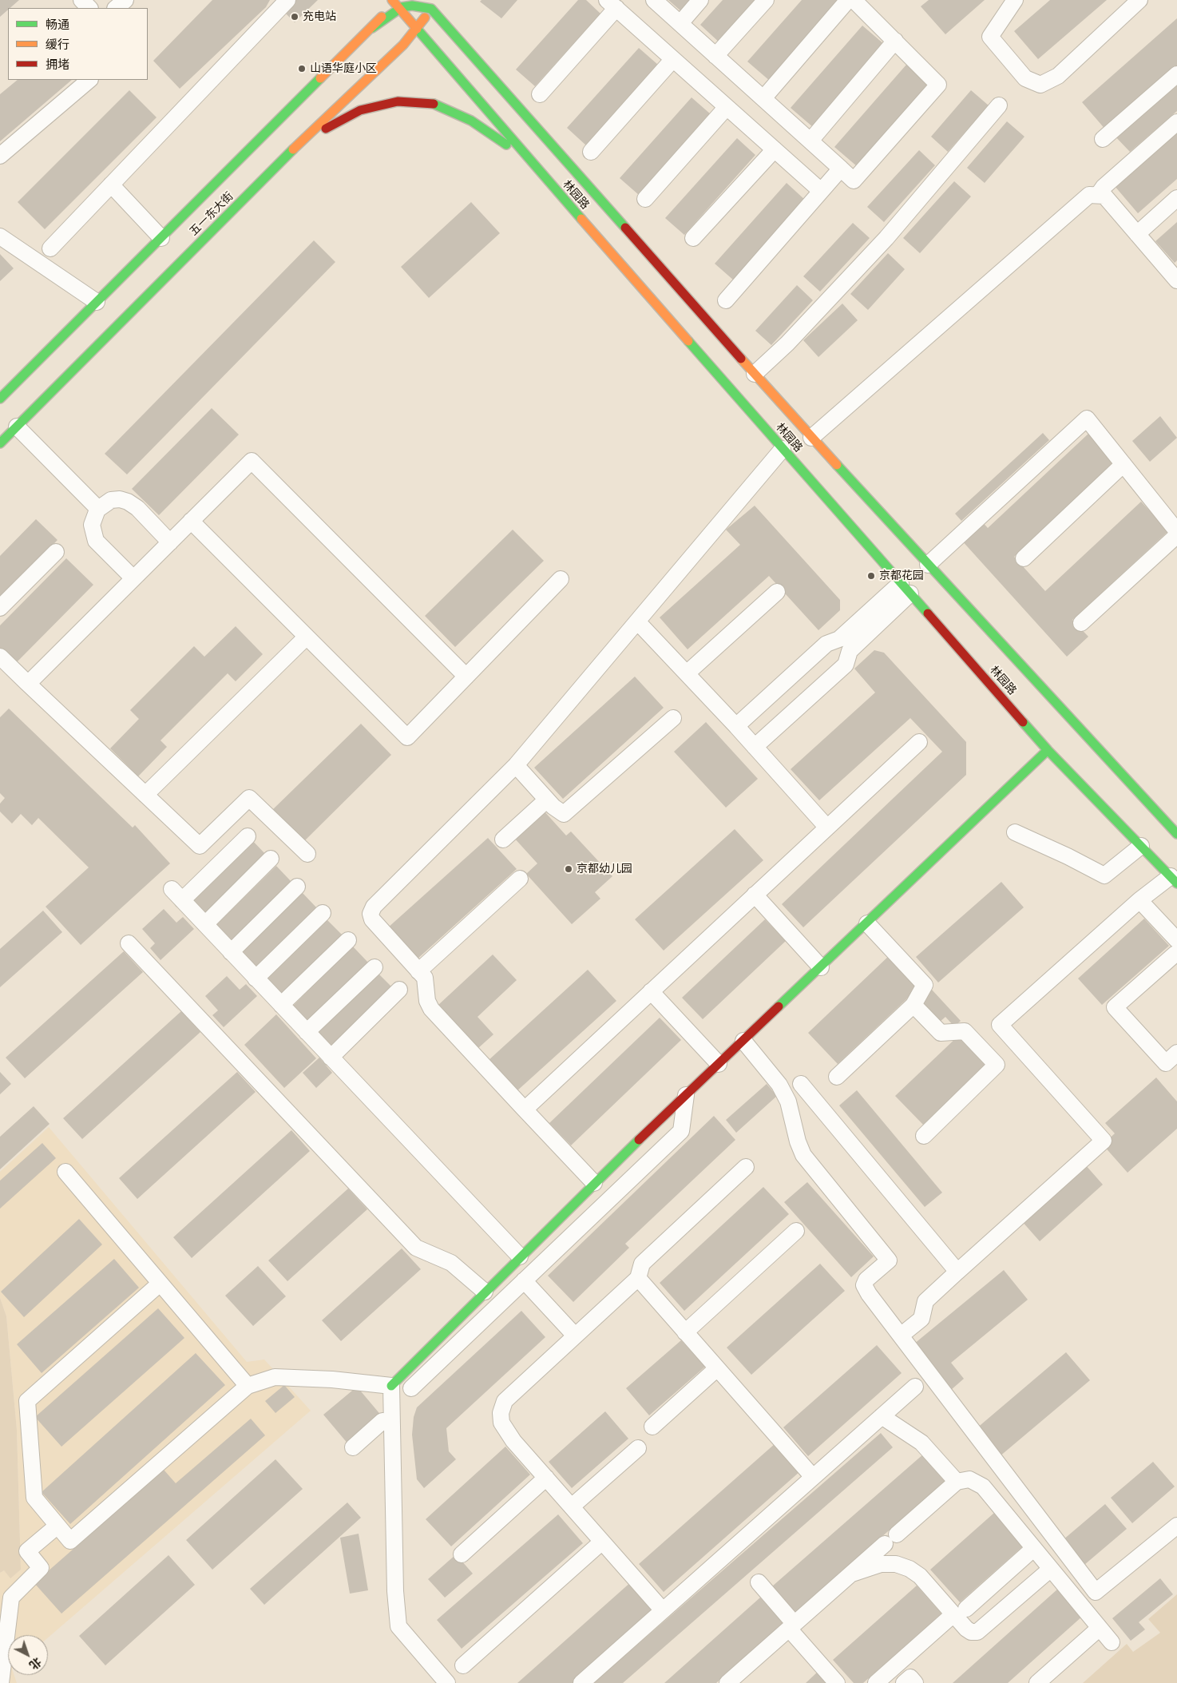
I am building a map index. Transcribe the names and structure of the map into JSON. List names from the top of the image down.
{
  "streets": {
    "main road": ["林园路", "五一东大街"]
  },
  "crossings": [
    ["林园路", "五一东大街"]
  ],
  "places": [
    "充电站",
    "山语华庭小区",
    "京都花园",
    "京都幼儿园"
  ],
  "legend": ["畅通", "缓行", "拥堵"],
  "north": "bottom right"
}
